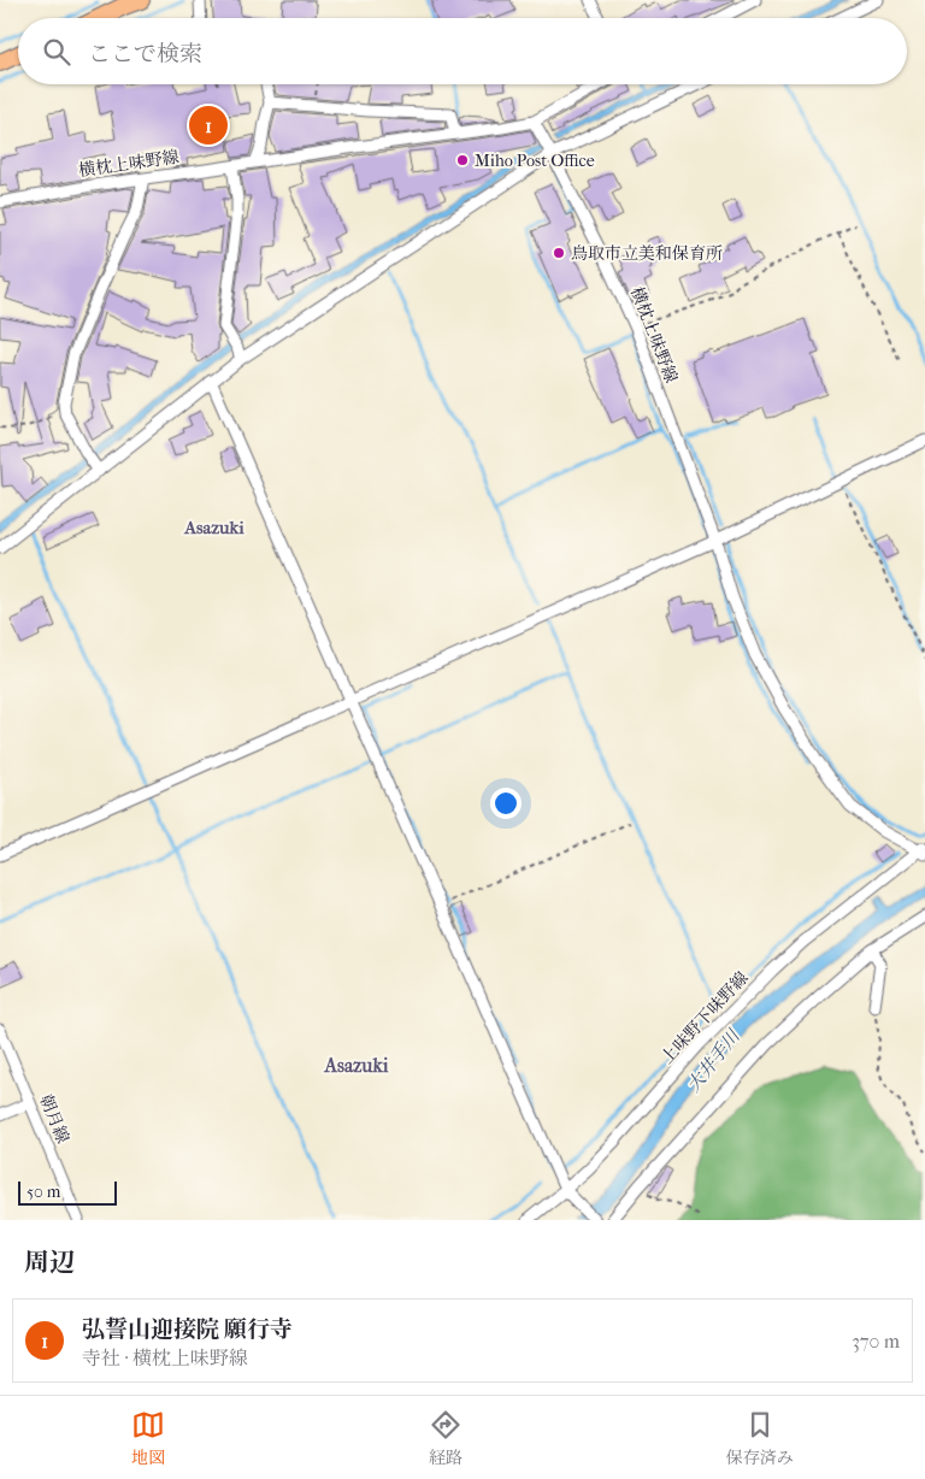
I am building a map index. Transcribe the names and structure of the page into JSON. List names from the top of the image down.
{
  "streets": {
    "street": ["横枕上味野線", "上味野下味野線", "朝月線"]
  },
  "crossings": [
    ["横枕上味野線", "上味野下味野線"]
  ],
  "districts": ["Asazuki", "Asazuki"],
  "water": ["大井手川"],
  "places": ["Miho Post Office", "鳥取市立美和保育所"],
  "scale_bar": "50 m",
  "page": {
    "search": "ここで検索",
    "pins": "1",
    "scale": "50 m",
    "heading": "周辺",
    "list": [
      {
        "mark": "1",
        "name": "弘誓山迎接院 願行寺",
        "note": "寺社 · 横枕上味野線",
        "value": "370 m"
      }
    ],
    "nav": ["地図", "経路", "保存済み"]
  }
}
